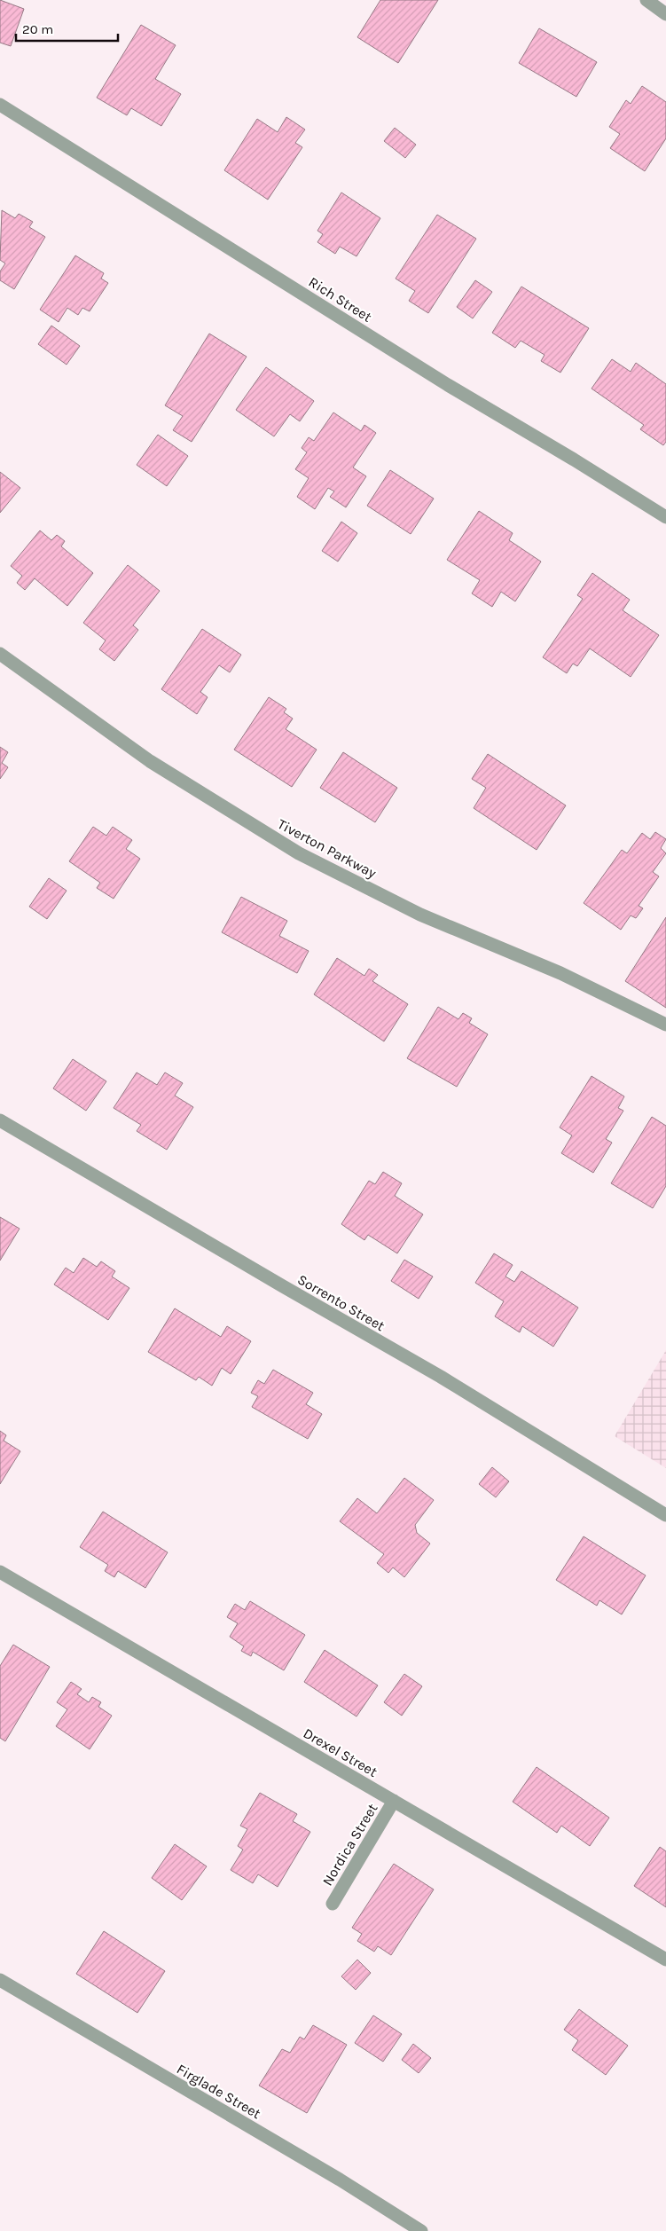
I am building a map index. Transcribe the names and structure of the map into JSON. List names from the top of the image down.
{
  "streets": {
    "street": [
      "Rich Street",
      "Tiverton Parkway",
      "Sorrento Street",
      "Drexel Street",
      "Nordica Street",
      "Firglade Street"
    ]
  },
  "crossings": [
    ["Drexel Street", "Nordica Street"]
  ],
  "scale_bar": "20 m"
}
